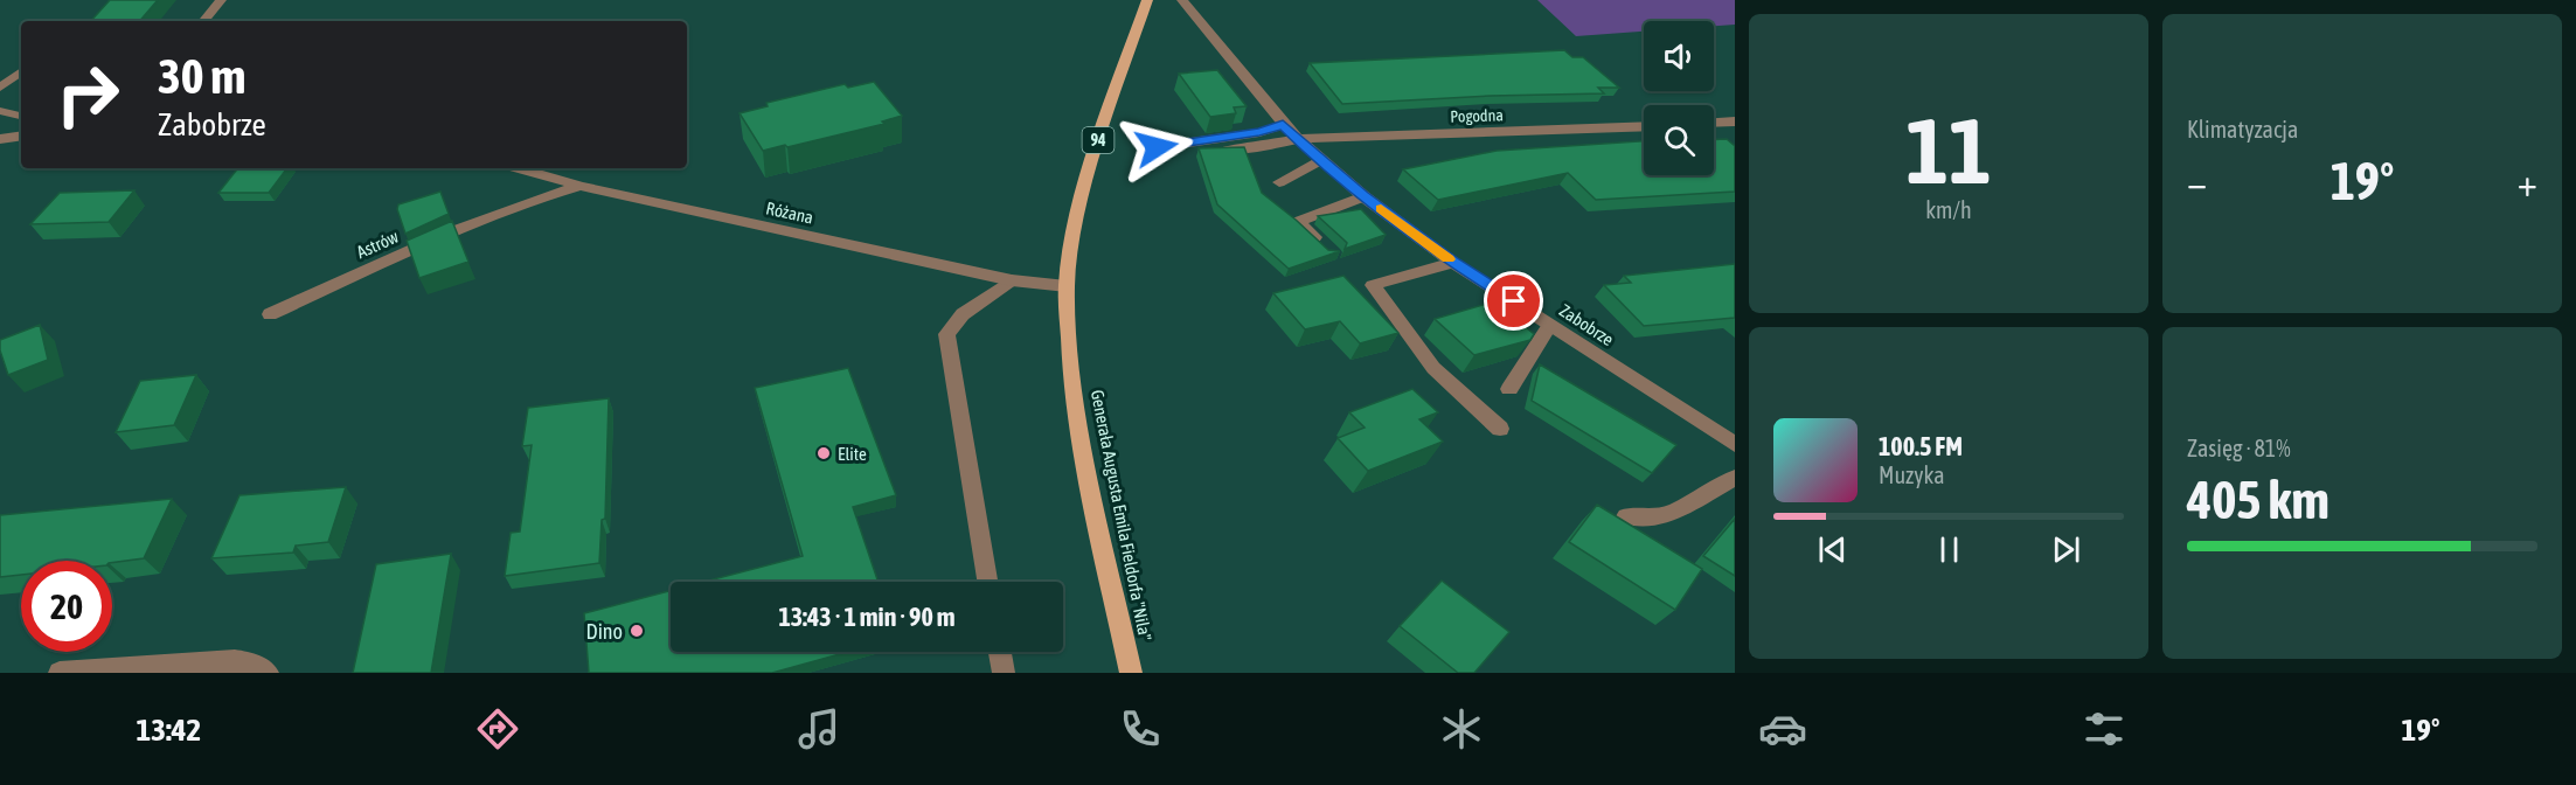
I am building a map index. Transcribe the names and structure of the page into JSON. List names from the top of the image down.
{
  "streets": {
    "main road": ["94", "Generała Augusta Emila Fieldorfa \"Nila\""],
    "street": [
      "Pogodna",
      "Różana",
      "Astrów",
      "Zabobrze"
    ]
  },
  "crossings": [
    ["Pogodna", "Zabobrze"],
    ["Różana", "Astrów"],
    ["Różana", "Generała Augusta Emila Fieldorfa \"Nila\""]
  ],
  "places": ["Elite", "Dino"],
  "page": {
    "tile": [
      ["11", "km/h"],
      "Klimatyzacja",
      ["Zasięg · 81%", "405 km"]
    ],
    "turn": ["30 m", "Zabobrze"],
    "heat": ["−", "19°", "+"],
    "song": ["100.5 FM", "Muzyka"],
    "limit": "20",
    "trip": "13:43 · 1 min · 90 m",
    "tabs": ["13:42", "19°"]
  }
}
